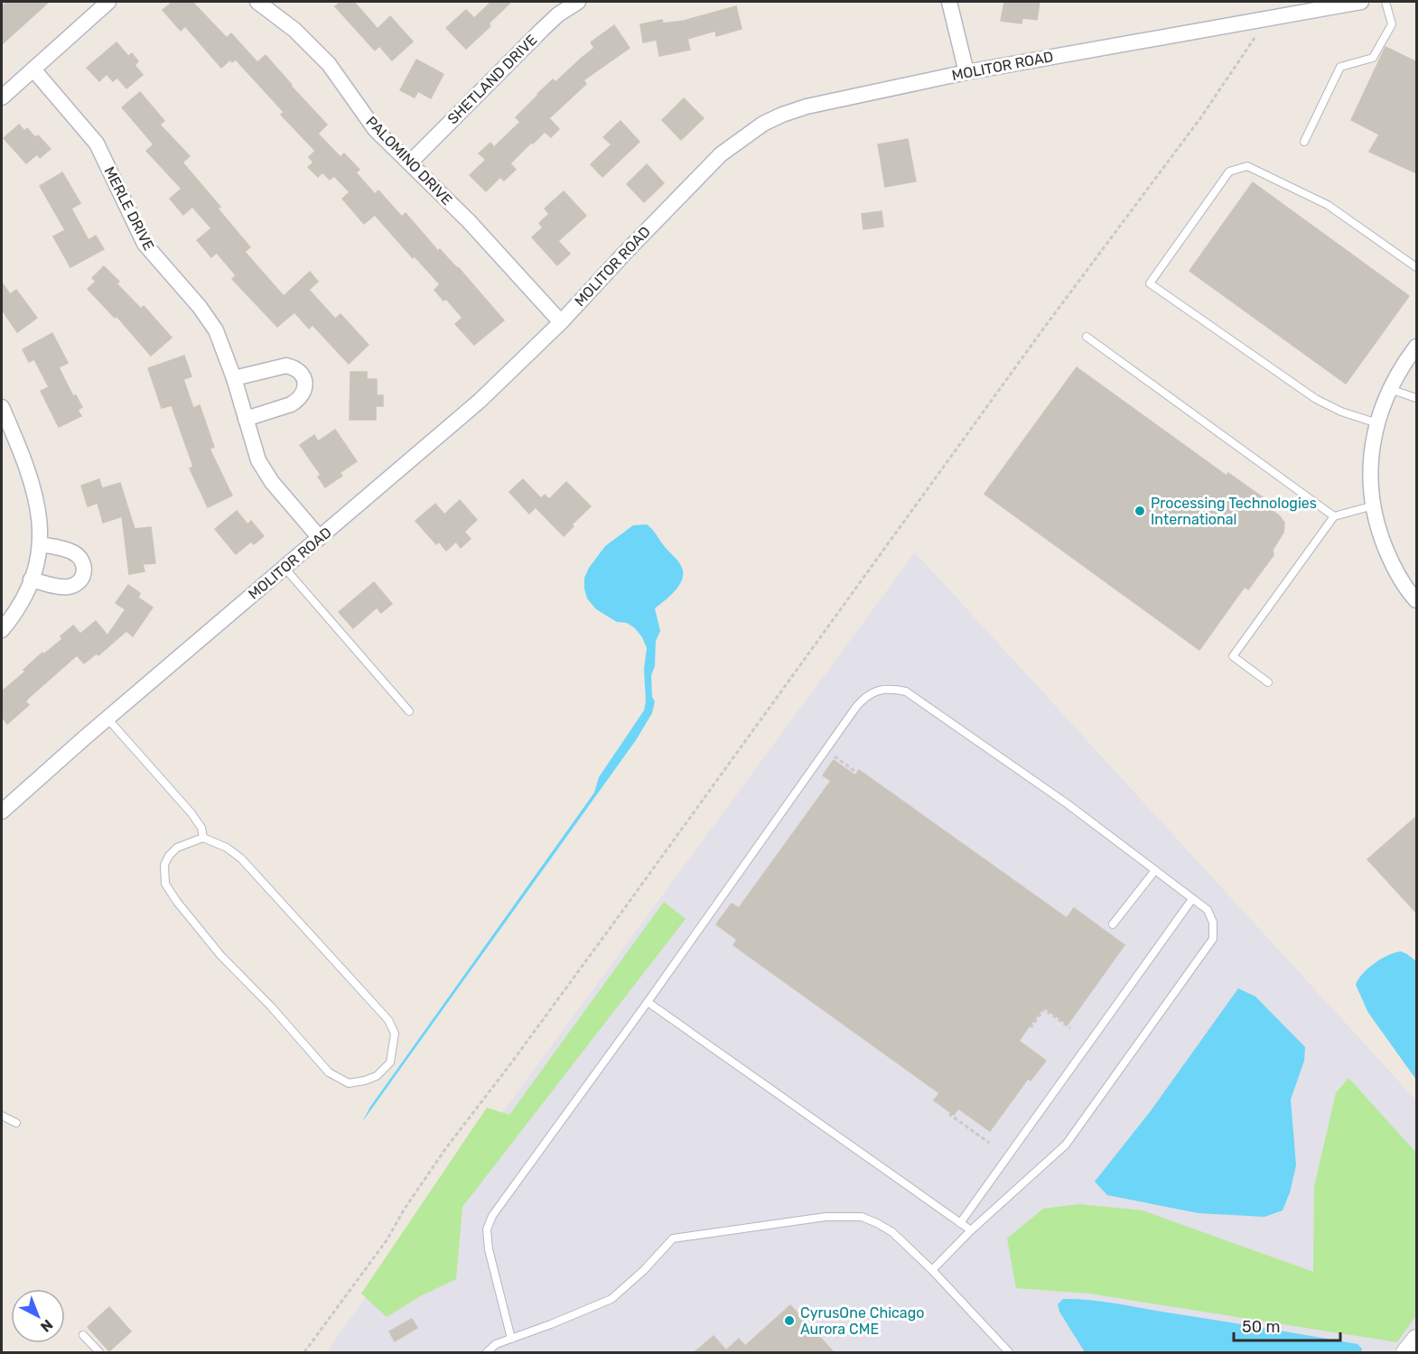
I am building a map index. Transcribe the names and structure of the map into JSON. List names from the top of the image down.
{
  "streets": {
    "street": [
      "MOLITOR ROAD",
      "SHETLAND DRIVE",
      "PALOMINO DRIVE",
      "MERLE DRIVE"
    ]
  },
  "crossings": [
    ["MOLITOR ROAD", "PALOMINO DRIVE"],
    ["MOLITOR ROAD", "MERLE DRIVE"],
    ["SHETLAND DRIVE", "PALOMINO DRIVE"]
  ],
  "places": ["Processing Technologies International", "CyrusOne Chicago Aurora CME"],
  "scale_bar": "50 m",
  "north": "bottom right"
}
